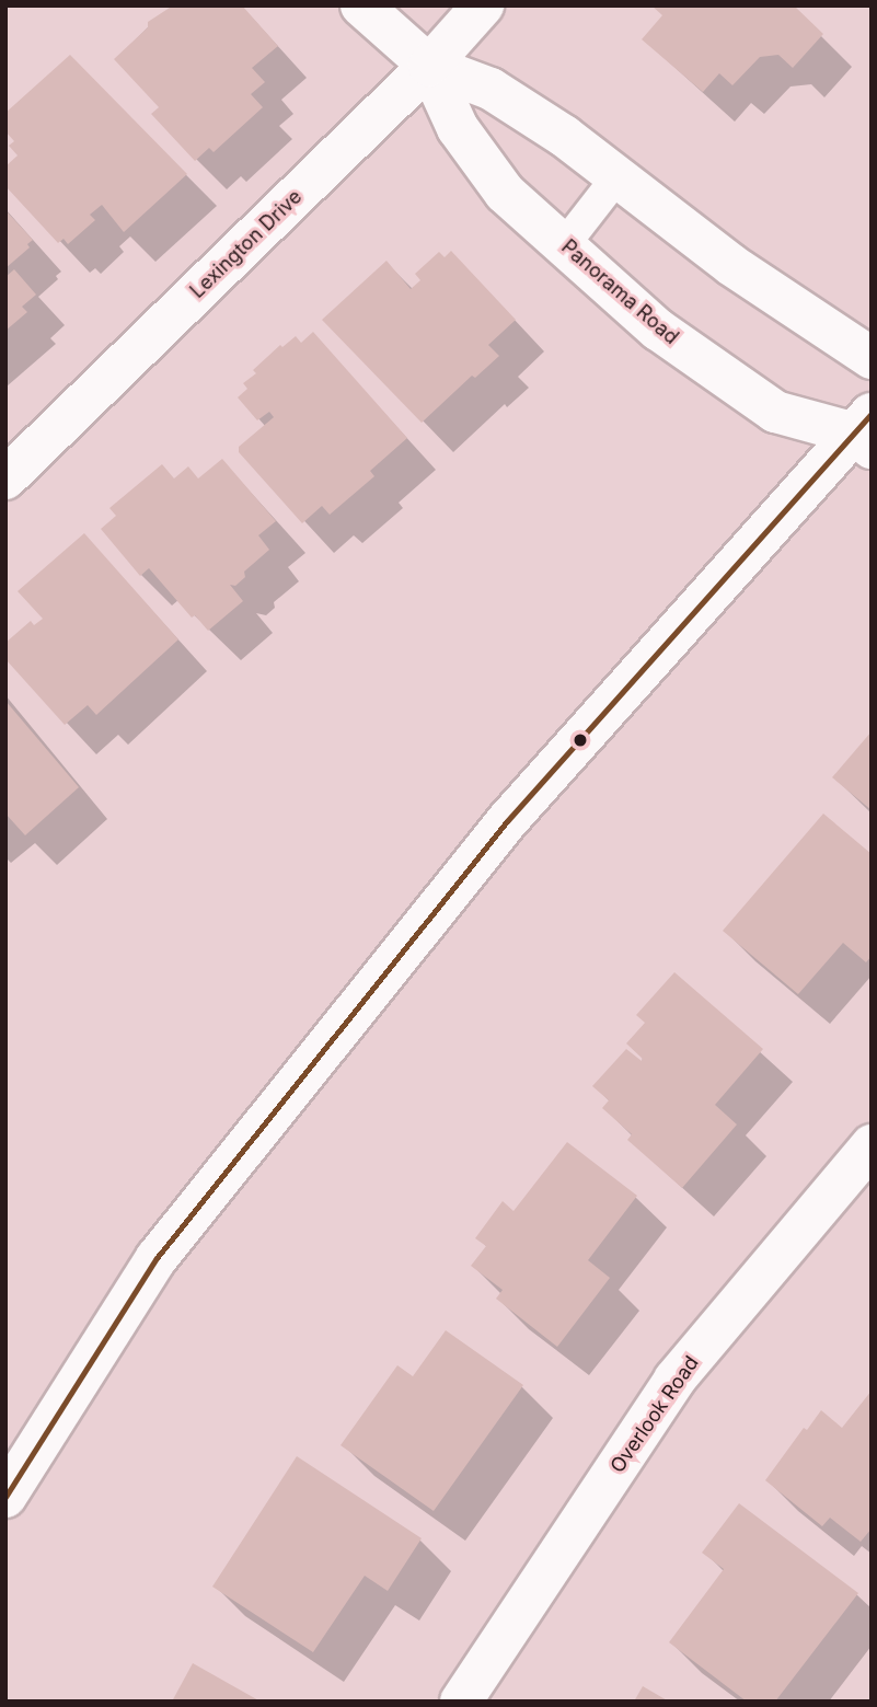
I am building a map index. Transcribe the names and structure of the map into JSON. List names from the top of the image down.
{
  "streets": {
    "street": ["Lexington Drive", "Panorama Road", "Overlook Road"]
  },
  "crossings": [
    ["Lexington Drive", "Panorama Road"]
  ]
}
